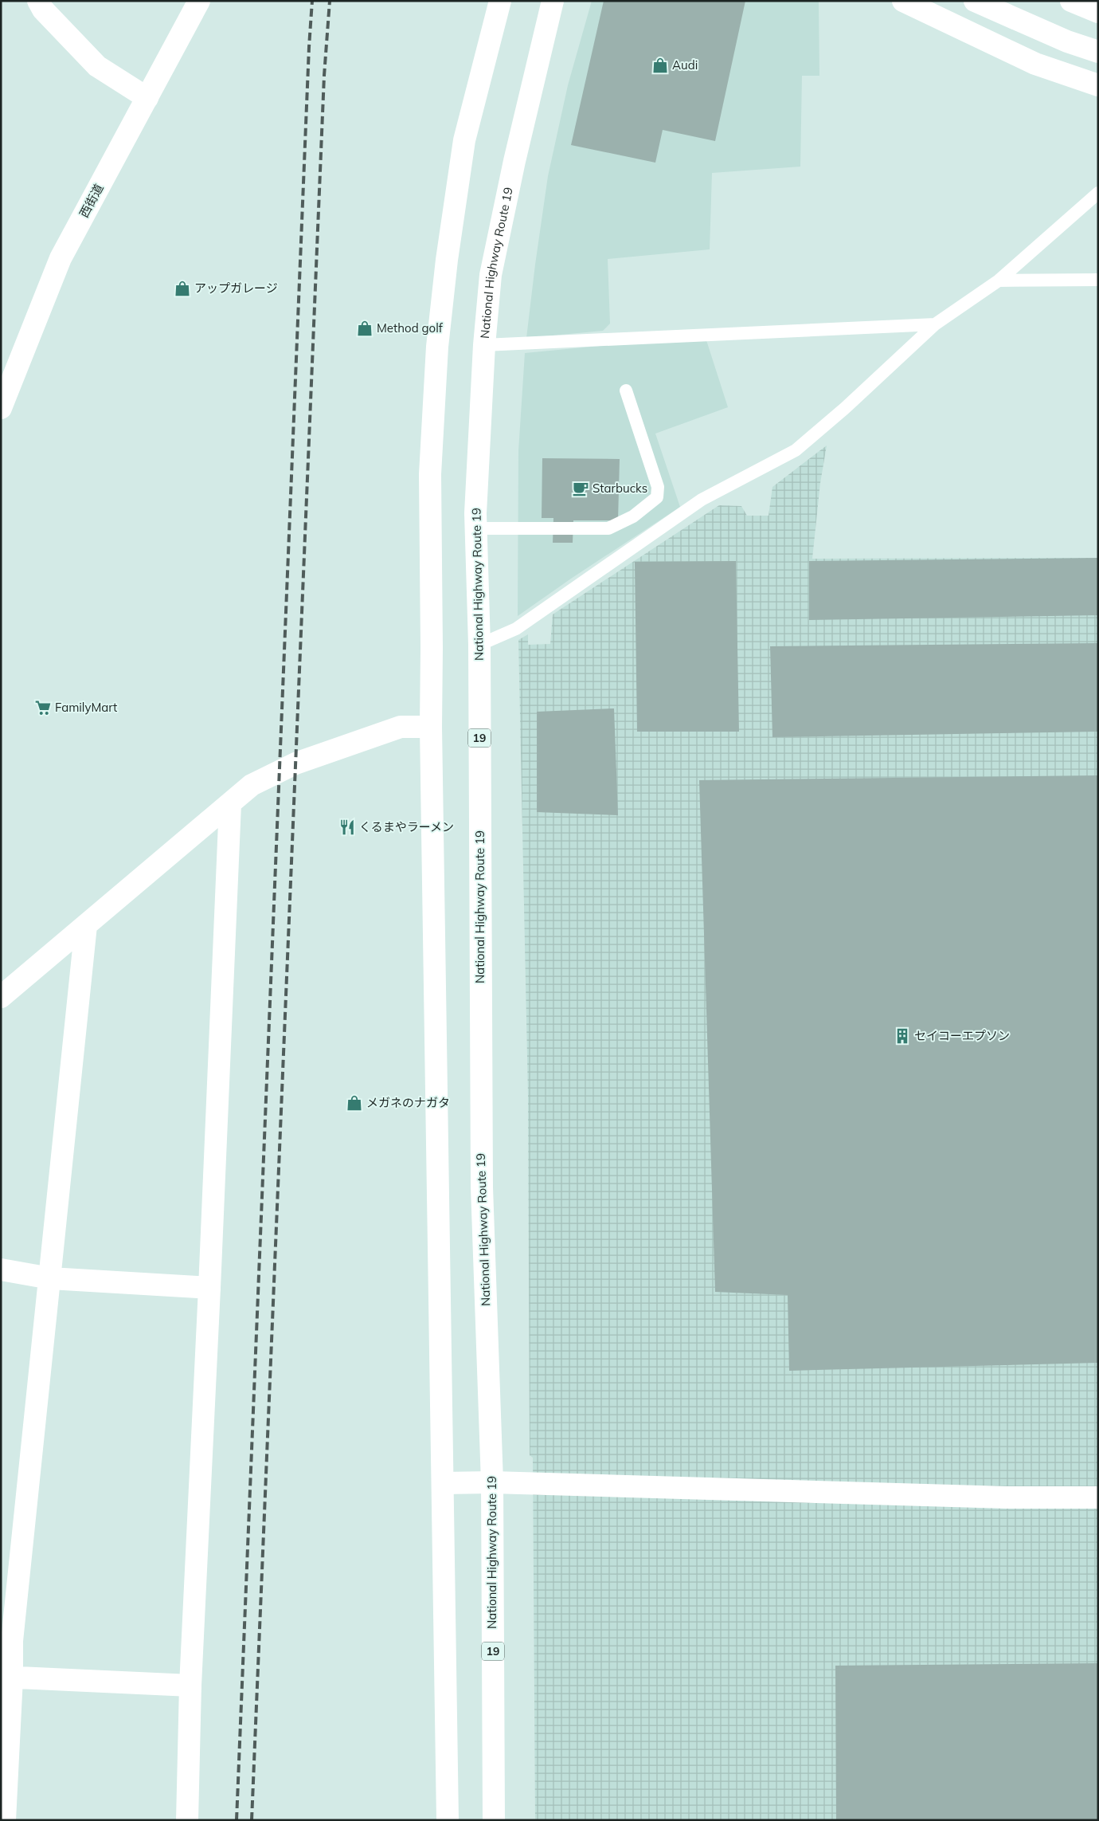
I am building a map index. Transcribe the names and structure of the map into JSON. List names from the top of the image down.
{
  "streets": {
    "main road": ["西街道", "National Highway Route 19", "19"]
  },
  "places": {
    "shop": [
      "Audi",
      "アップガレージ",
      "Method golf",
      "メガネのナガタ"
    ],
    "cafe": ["Starbucks"],
    "supermarket": ["FamilyMart"],
    "restaurant": ["くるまやラーメン"],
    "building": ["セイコーエプソン"]
  }
}
